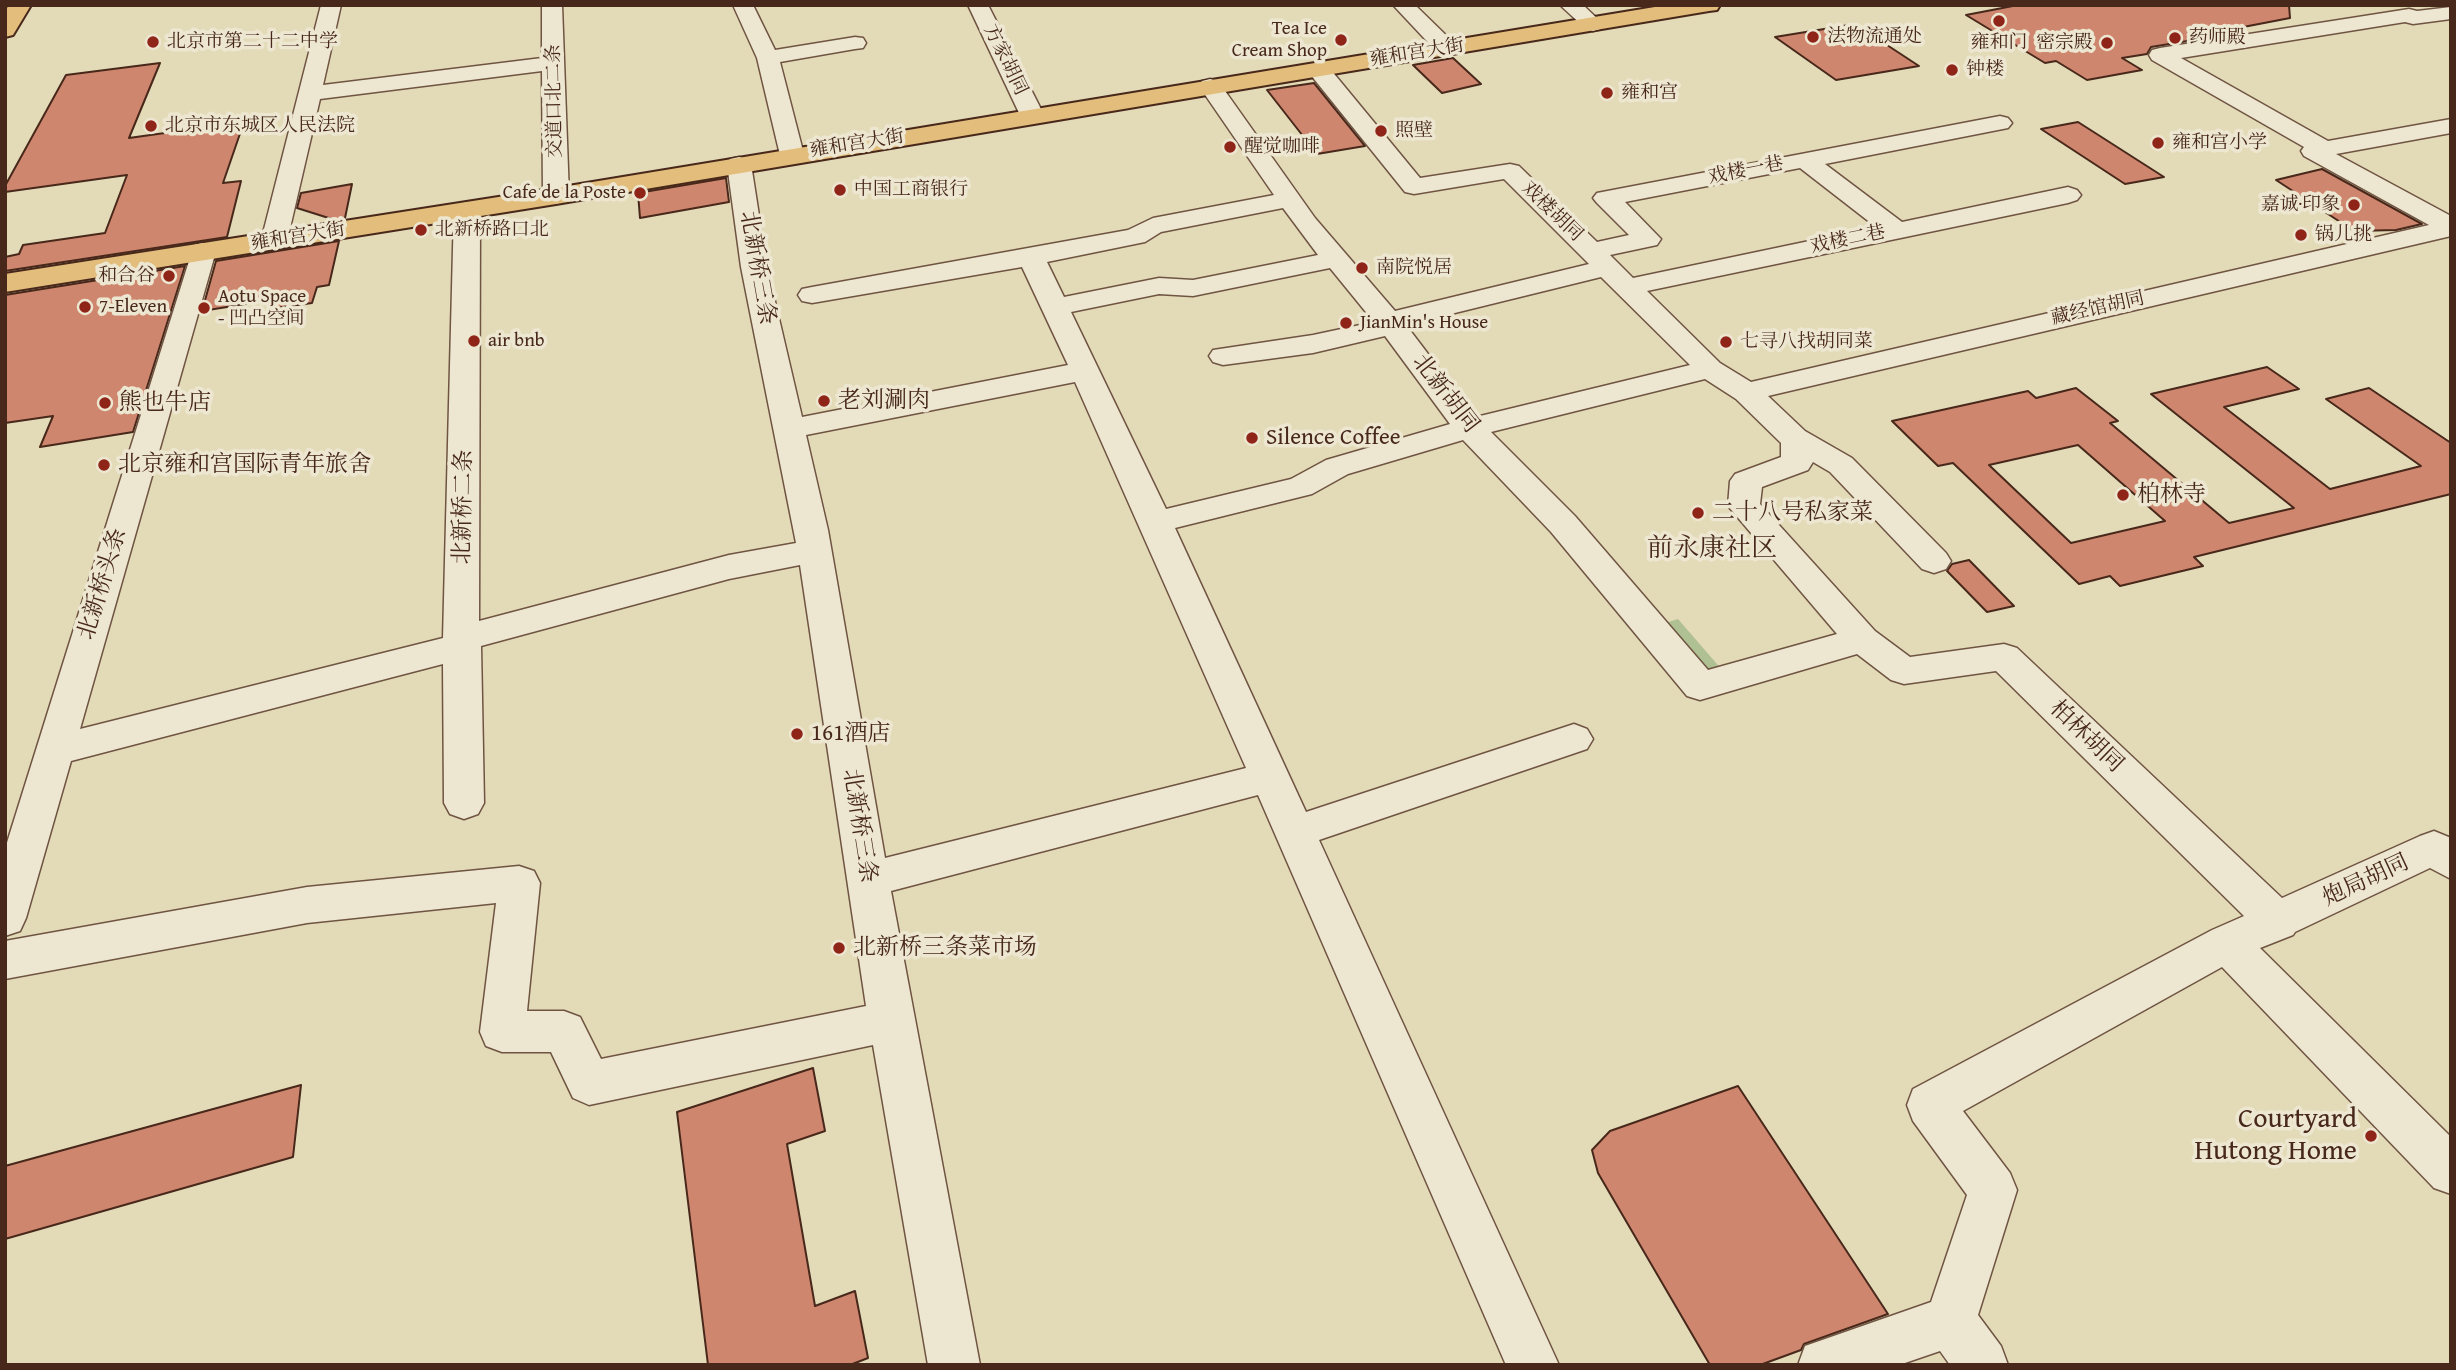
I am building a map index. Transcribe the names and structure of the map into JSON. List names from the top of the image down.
{
  "streets": {
    "main road": ["雍和宫大街"],
    "street": [
      "方家胡同",
      "交道口北二条",
      "戏楼一巷",
      "戏楼胡同",
      "戏楼二巷",
      "北新桥三条",
      "藏经馆胡同",
      "北新胡同",
      "北新桥二条",
      "北新桥头条",
      "柏林胡同",
      "炮局胡同"
    ]
  },
  "crossings": [
    ["雍和宫大街", "方家胡同"],
    ["雍和宫大街", "交道口北二条"],
    ["雍和宫大街", "戏楼胡同"],
    ["雍和宫大街", "北新桥三条"],
    ["雍和宫大街", "北新胡同"],
    ["雍和宫大街", "北新桥二条"],
    ["雍和宫大街", "北新桥头条"],
    ["戏楼一巷", "戏楼胡同"],
    ["戏楼胡同", "戏楼二巷"],
    ["戏楼胡同", "藏经馆胡同"],
    ["北新胡同", "柏林胡同"],
    ["柏林胡同", "炮局胡同"]
  ],
  "districts": ["前永康社区"],
  "places": [
    "雍和门",
    "法物流通处",
    "药师殿",
    "Tea Ice Cream Shop",
    "北京市第二十二中学",
    "密宗殿",
    "钟楼",
    "雍和宫",
    "北京市东城区人民法院",
    "照壁",
    "雍和宫小学",
    "醒觉咖啡",
    "中国工商银行",
    "Cafe de la Poste",
    "嘉诚·印象",
    "北新桥路口北",
    "锅儿挑",
    "南院悦居",
    "和合谷",
    "7-Eleven",
    "Aotu Space - 凹凸空间",
    "JianMin's House",
    "air bnb",
    "七寻八找胡同菜",
    "老刘涮肉",
    "熊也牛店",
    "Silence Coffee",
    "北京雍和宫国际青年旅舍",
    "柏林寺",
    "二十八号私家菜",
    "161酒店",
    "北新桥三条菜市场",
    "Courtyard Hutong Home"
  ]
}
